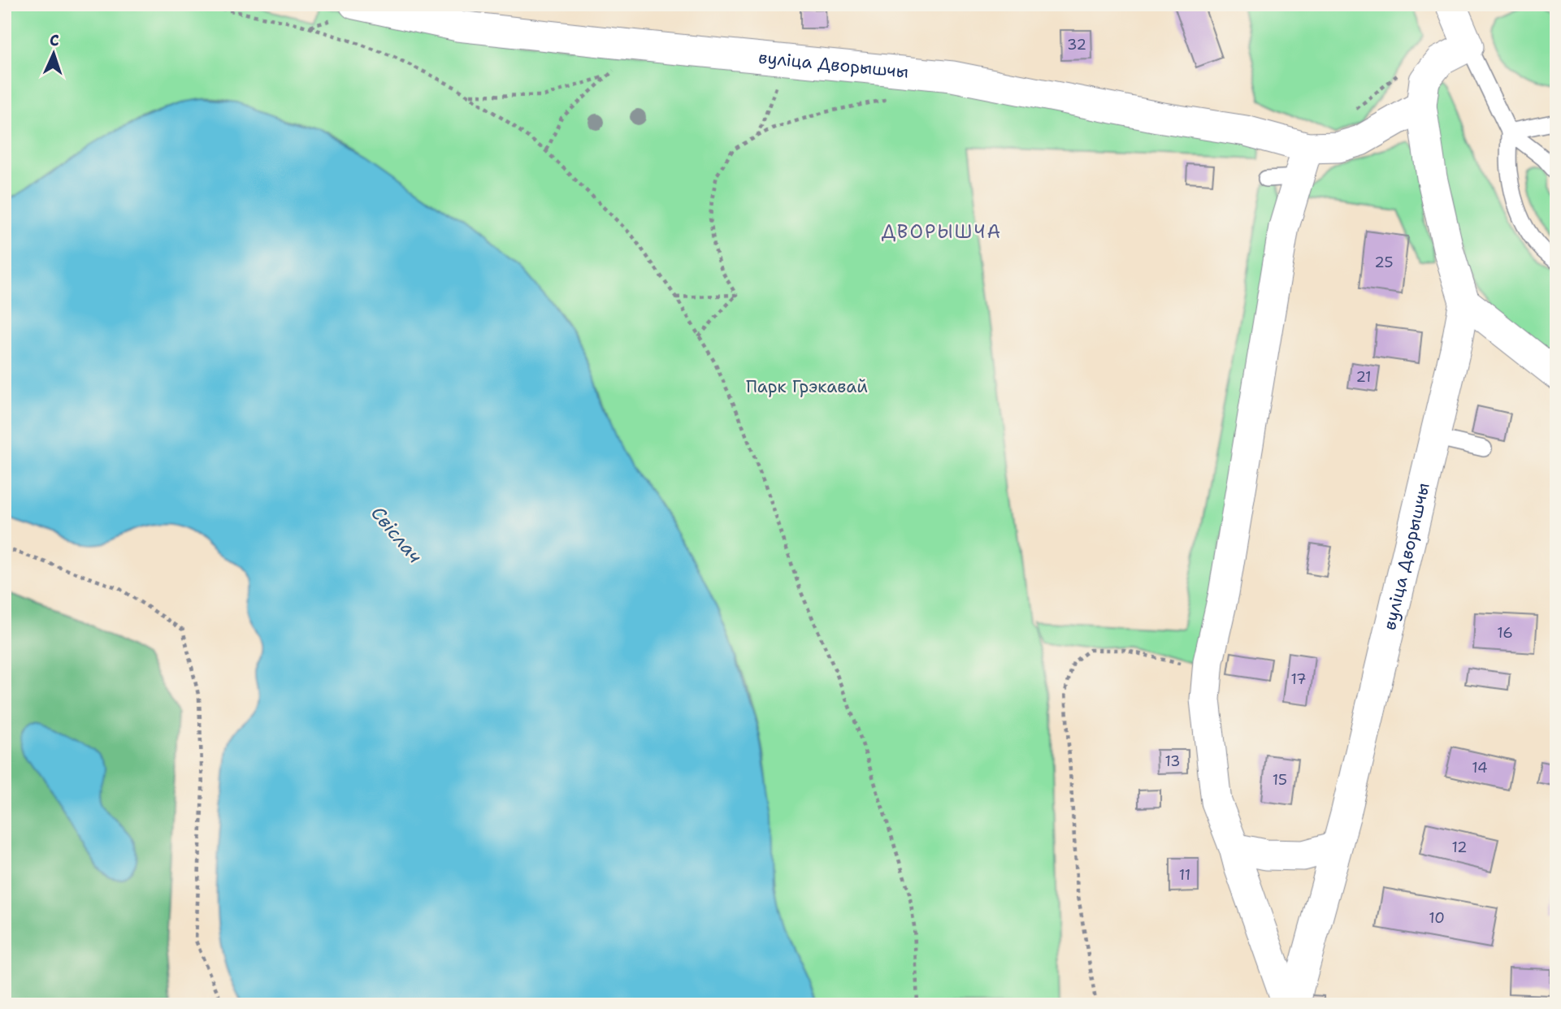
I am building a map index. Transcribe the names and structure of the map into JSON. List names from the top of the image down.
{
  "streets": {
    "street": ["вуліца Дворышчы"]
  },
  "districts": ["ДВОРЫШЧА"],
  "water": ["Свіслач"],
  "parks": ["Парк Грэкавай"],
  "house_numbers": [
    "32",
    "25",
    "21",
    "16",
    "17",
    "13",
    "14",
    "15",
    "12",
    "11",
    "10"
  ],
  "north": "top"
}
